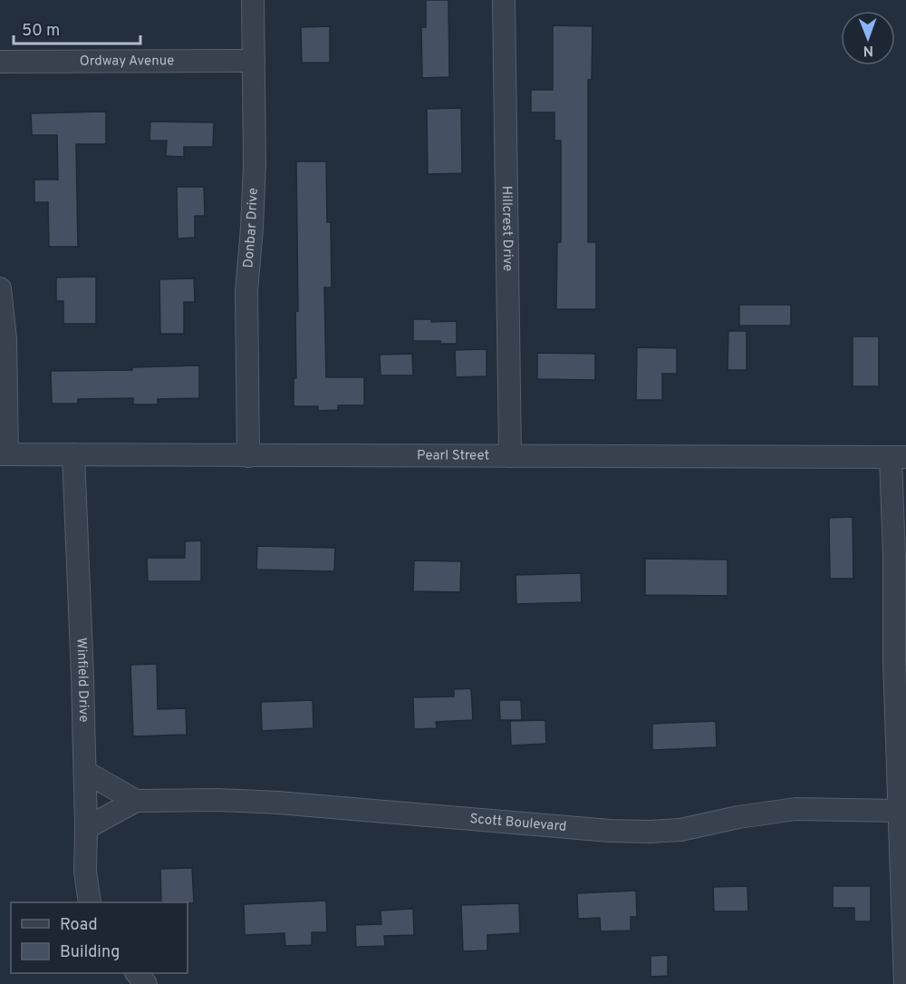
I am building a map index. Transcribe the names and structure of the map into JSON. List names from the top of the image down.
{
  "streets": {
    "street": [
      "Ordway Avenue",
      "Donbar Drive",
      "Hillcrest Drive",
      "Pearl Street",
      "Winfield Drive",
      "Scott Boulevard"
    ]
  },
  "crossings": [
    ["Ordway Avenue", "Donbar Drive"],
    ["Donbar Drive", "Pearl Street"],
    ["Hillcrest Drive", "Pearl Street"],
    ["Pearl Street", "Winfield Drive"],
    ["Winfield Drive", "Scott Boulevard"]
  ],
  "legend": ["Road", "Building"],
  "scale_bar": "50 m",
  "north": "bottom"
}
